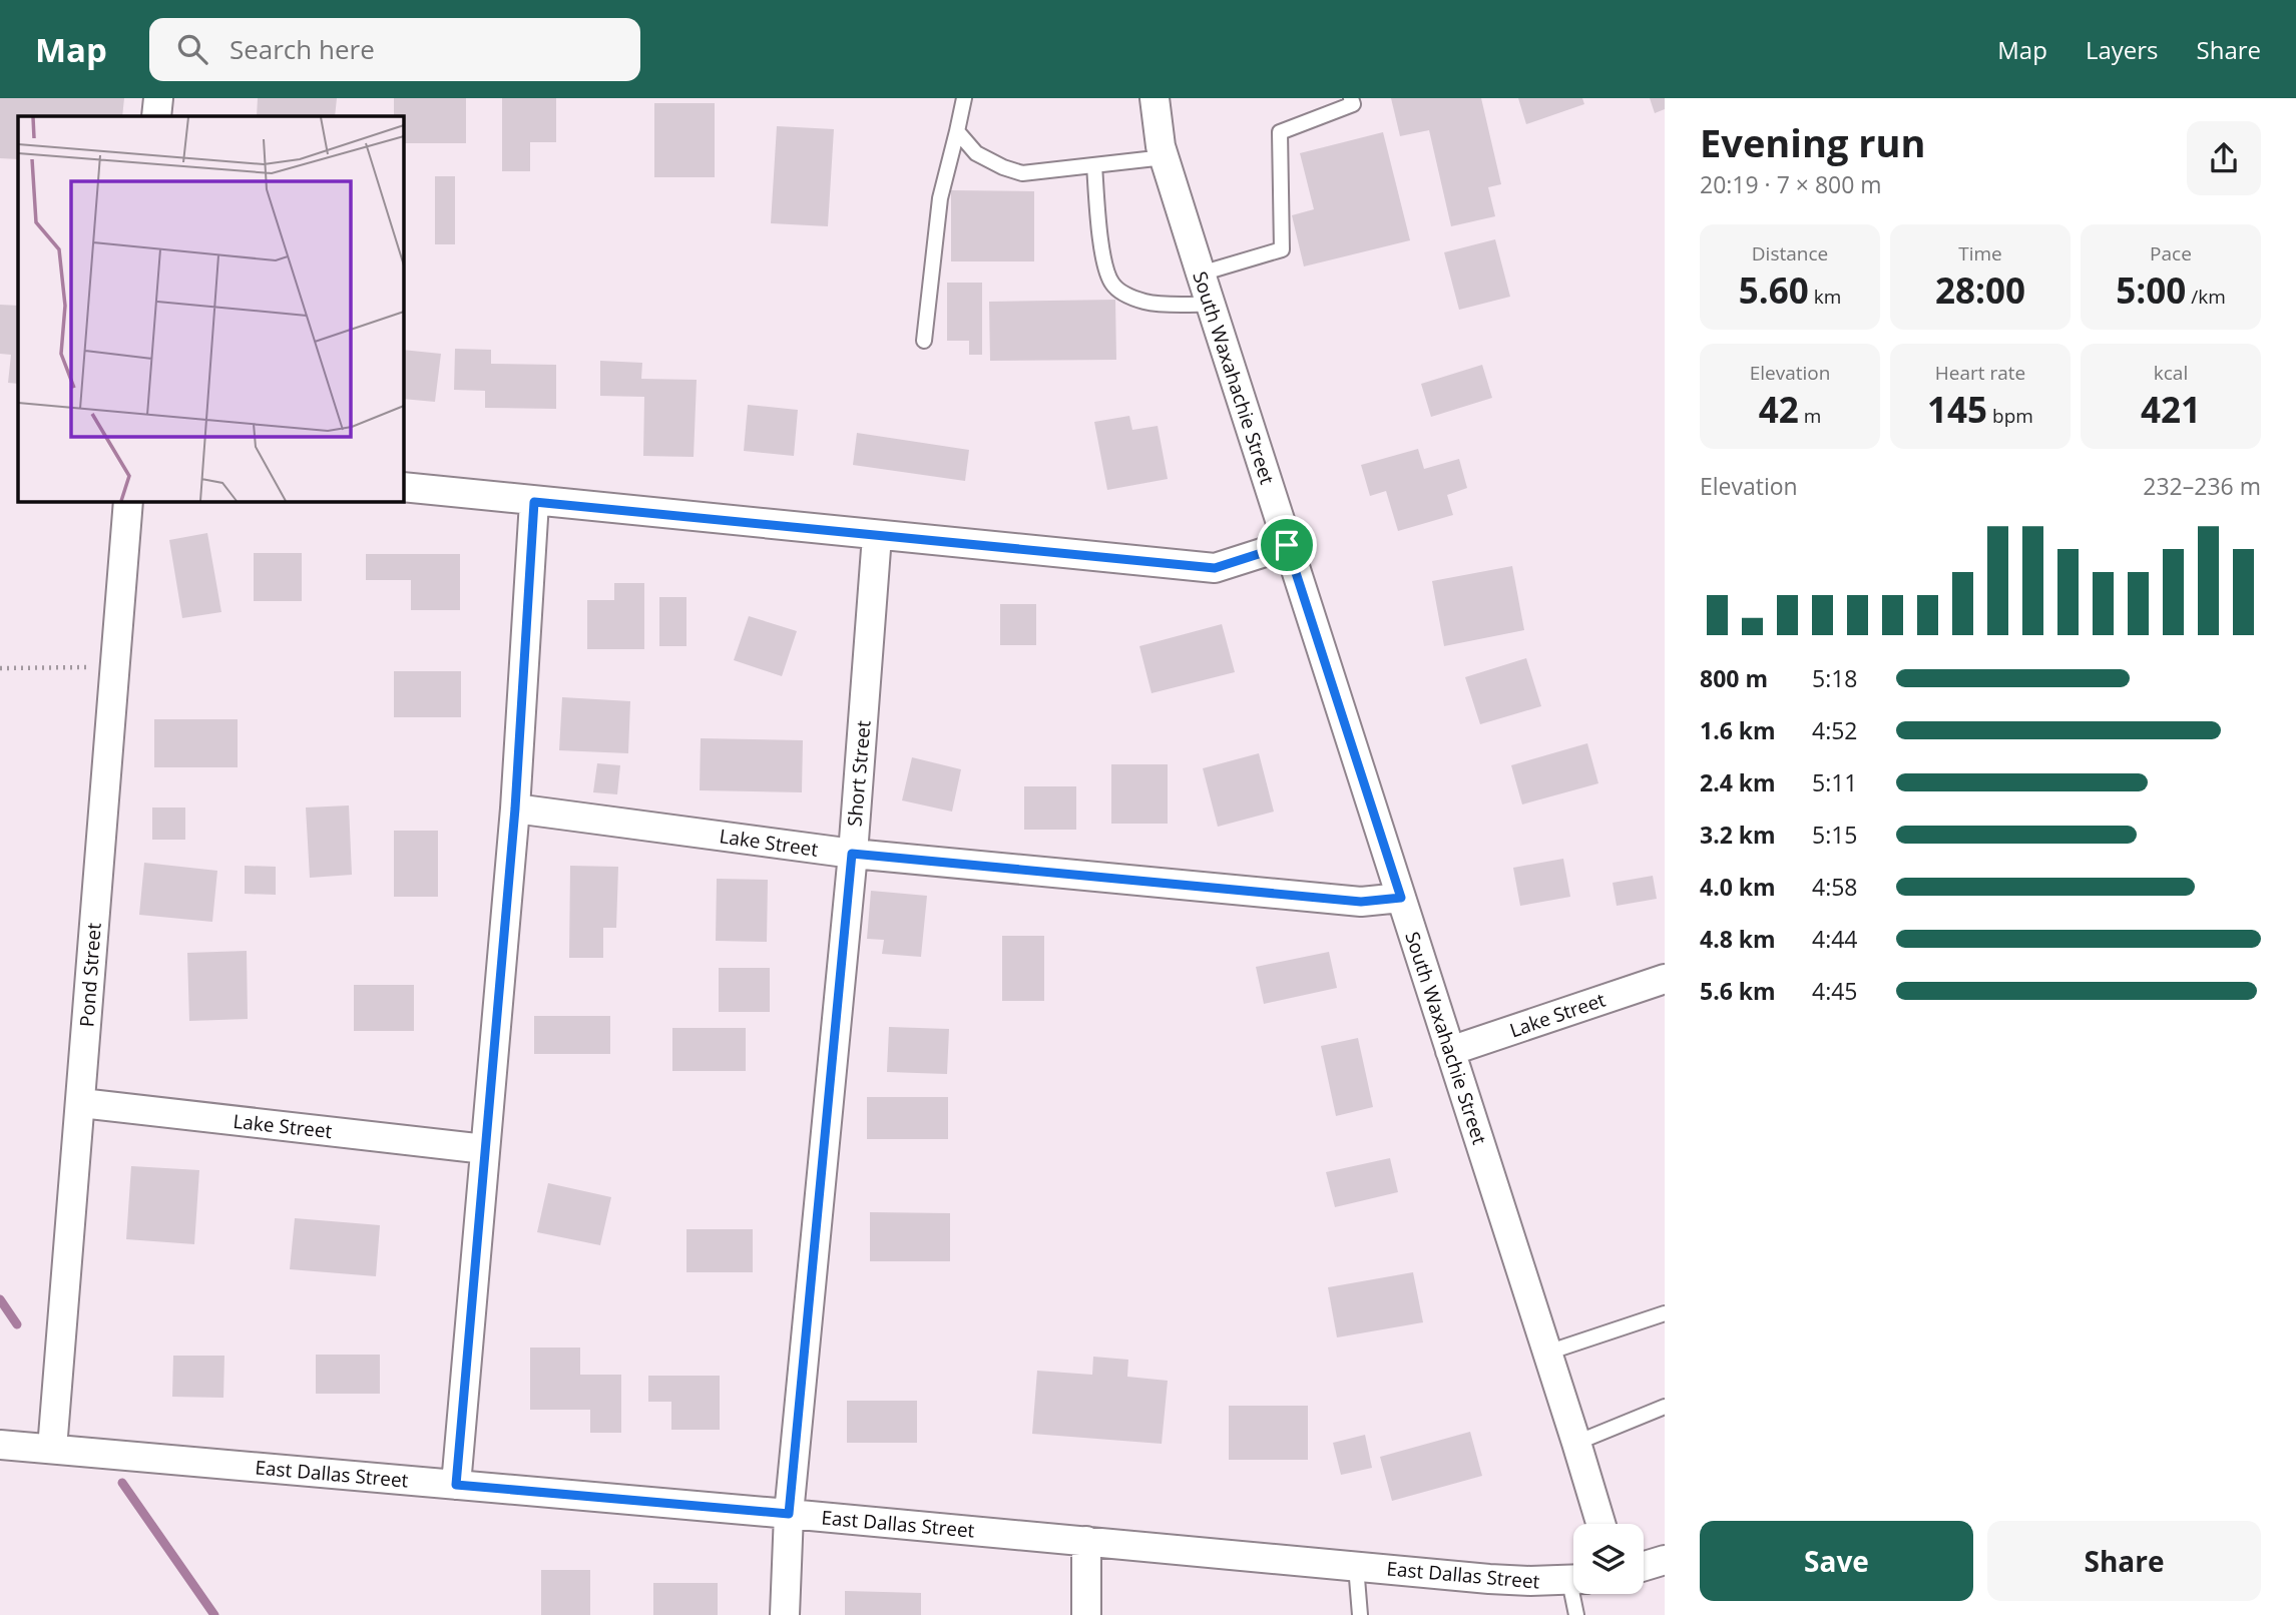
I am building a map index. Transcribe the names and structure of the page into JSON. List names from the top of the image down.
{
  "streets": {
    "street": [
      "South Waxahachie Street",
      "Short Street",
      "Lake Street",
      "Pond Street",
      "East Dallas Street"
    ]
  },
  "crossings": [
    ["South Waxahachie Street", "Lake Street"],
    ["Short Street", "Lake Street"],
    ["Short Street", "East Dallas Street"],
    ["Lake Street", "Pond Street"],
    ["Pond Street", "East Dallas Street"]
  ],
  "page": {
    "header": "Map",
    "search": "Search here",
    "nav": ["Map", "Layers", "Share"],
    "heading": ["Evening run", "20:19 · 7 × 800 m"],
    "stats": [
      ["Distance", "5.60 km"],
      ["Time", "28:00"],
      ["Pace", "5:00 /km"],
      ["Elevation", "42 m"],
      ["Heart rate", "145 bpm"],
      ["kcal", "421"]
    ],
    "chart": ["Elevation", "232–236 m"],
    "list": [
      {
        "name": "800 m",
        "note": "5:18"
      },
      {
        "name": "1.6 km",
        "note": "4:52"
      },
      {
        "name": "2.4 km",
        "note": "5:11"
      },
      {
        "name": "3.2 km",
        "note": "5:15"
      },
      {
        "name": "4.0 km",
        "note": "4:58"
      },
      {
        "name": "4.8 km",
        "note": "4:44"
      },
      {
        "name": "5.6 km",
        "note": "4:45"
      }
    ],
    "buttons": ["Save", "Share"]
  }
}
